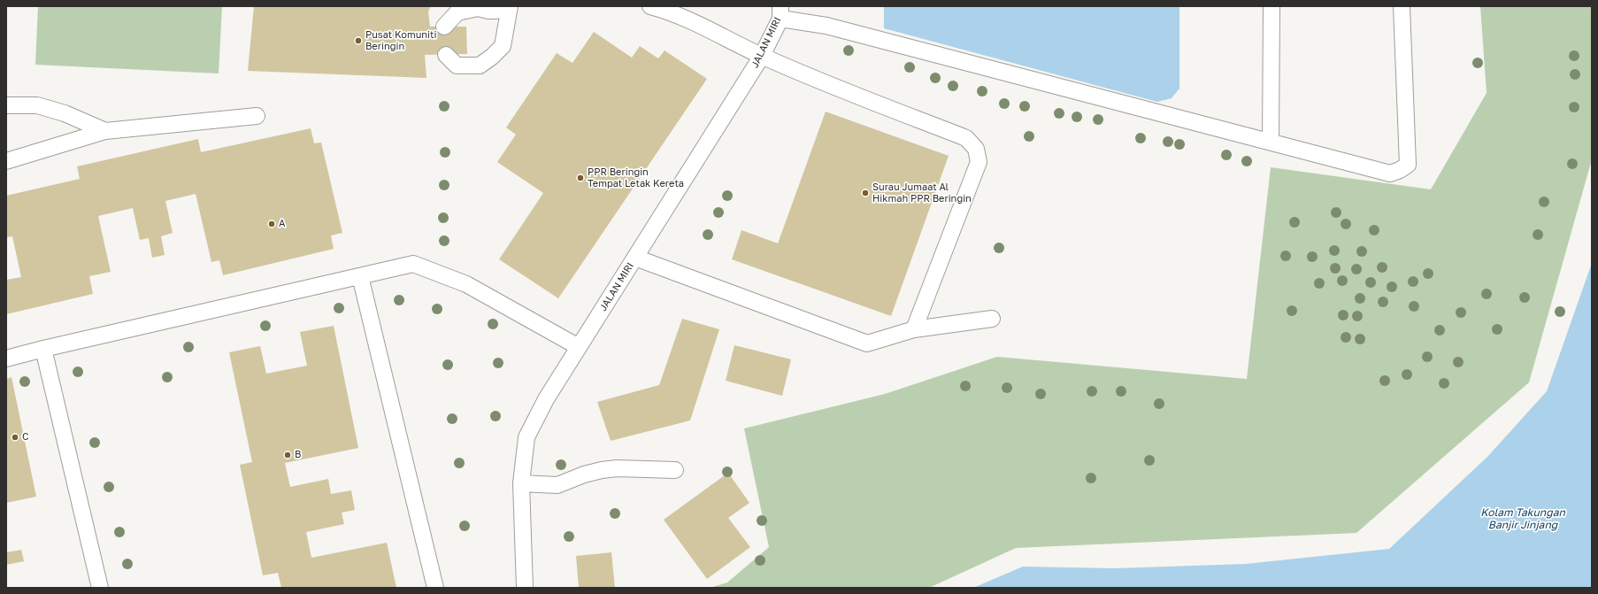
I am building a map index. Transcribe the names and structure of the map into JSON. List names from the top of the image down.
{
  "streets": {
    "lane": ["JALAN MIRI"]
  },
  "water": ["Kolam Takungan Banjir Jinjang"],
  "places": [
    "Pusat Komuniti Beringin",
    "PPR Beringin Tempat Letak Kereta",
    "Surau Jumaat Al Hikmah PPR Beringin",
    "A",
    "C",
    "B"
  ]
}
